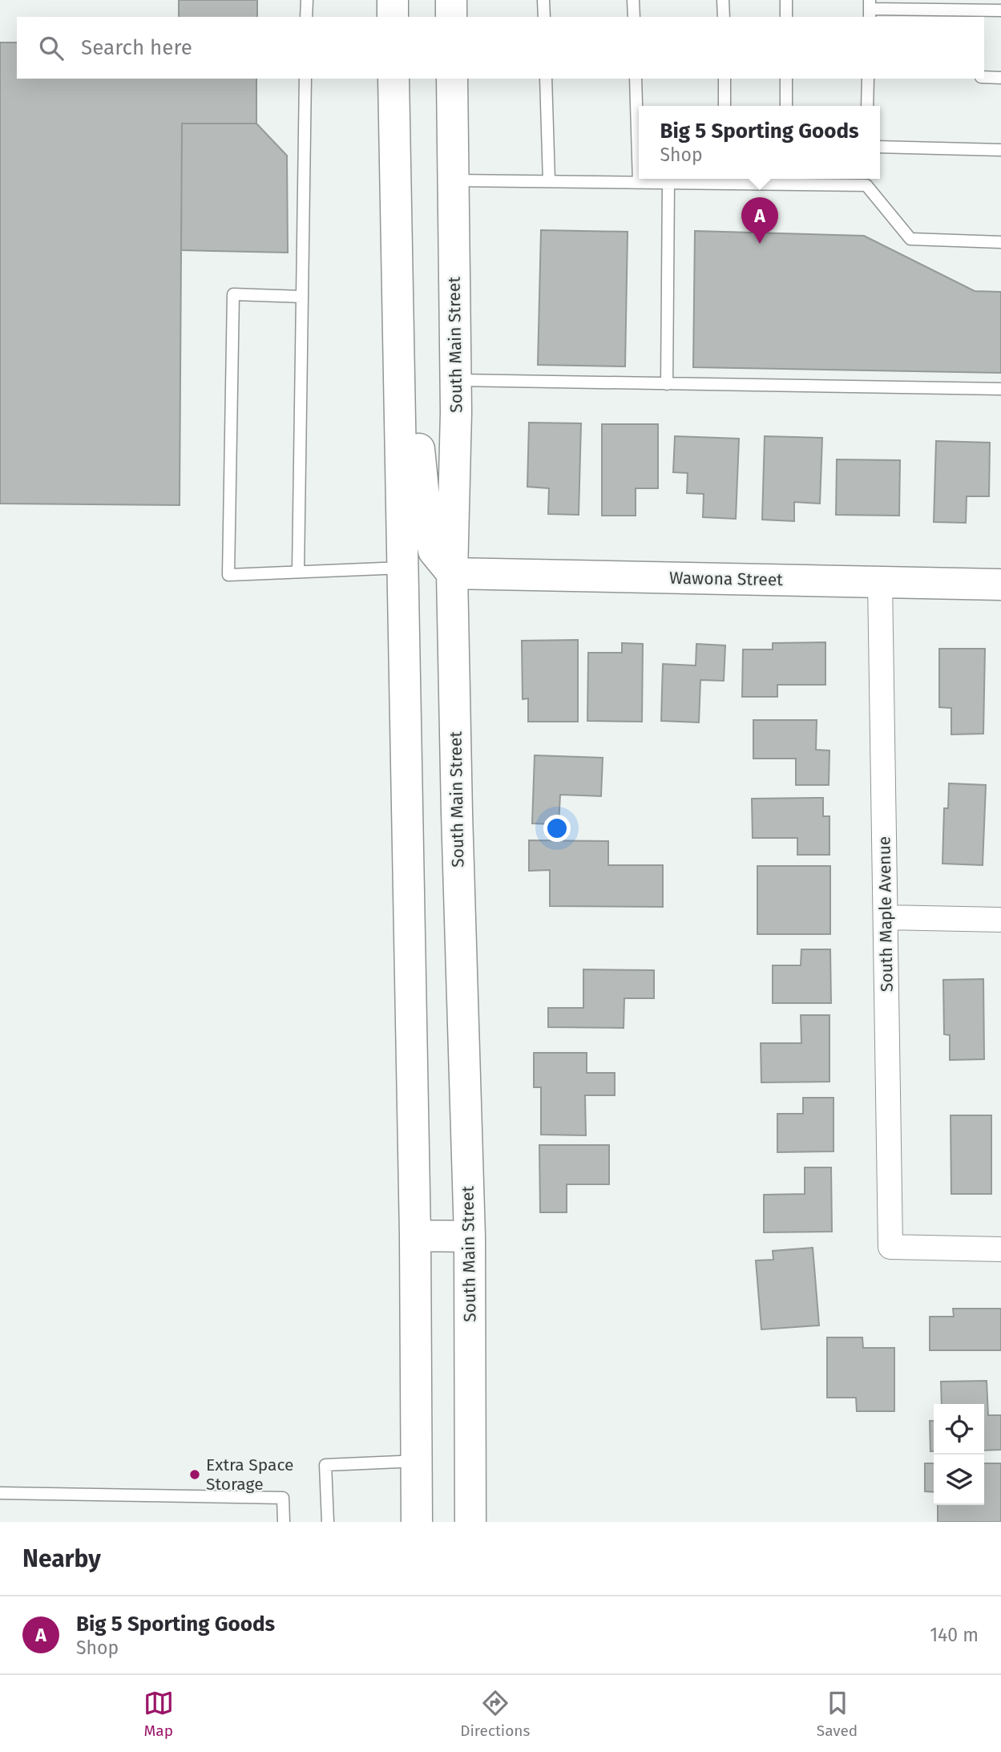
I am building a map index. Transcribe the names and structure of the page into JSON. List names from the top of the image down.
{
  "streets": {
    "main road": ["South Main Street", "Wawona Street"],
    "street": ["South Maple Avenue"]
  },
  "crossings": [
    ["South Main Street", "Wawona Street"],
    ["Wawona Street", "South Maple Avenue"]
  ],
  "places": ["Extra Space Storage"],
  "page": {
    "search": "Search here",
    "popup": ["Big 5 Sporting Goods", "Shop"],
    "pins": "A",
    "heading": "Nearby",
    "list": [
      {
        "mark": "A",
        "name": "Big 5 Sporting Goods",
        "note": "Shop",
        "value": "140 m"
      }
    ],
    "nav": ["Map", "Directions", "Saved"]
  }
}
